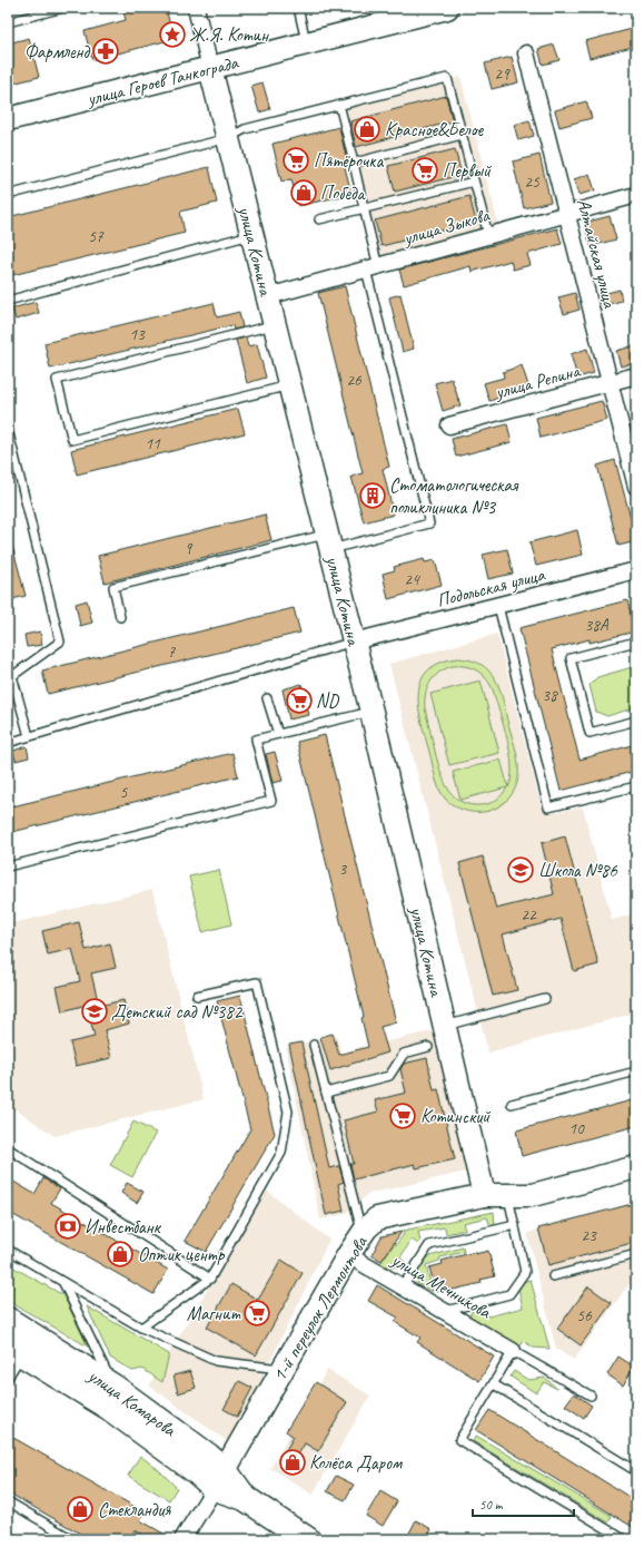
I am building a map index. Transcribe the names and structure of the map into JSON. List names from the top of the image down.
{
  "streets": {
    "main road": ["улица Комарова"],
    "street": [
      "улица Героев Танкограда",
      "улица Зыкова",
      "улица Котина",
      "Алтайская улица",
      "улица Репина",
      "Подольская улица",
      "улица Мечникова",
      "1-й переулок Лермонтова"
    ]
  },
  "crossings": [
    ["улица Героев Танкограда", "улица Котина"],
    ["улица Зыкова", "улица Котина"],
    ["улица Зыкова", "Алтайская улица"],
    ["улица Котина", "Подольская улица"],
    ["улица Котина", "1-й переулок Лермонтова"],
    ["Алтайская улица", "улица Репина"],
    ["улица Мечникова", "1-й переулок Лермонтова"],
    ["1-й переулок Лермонтова", "улица Комарова"]
  ],
  "places": {
    "place": ["Ж.Я. Котин"],
    "pharmacy": ["Фармленд"],
    "shop": [
      "Красное&Белое",
      "Победа",
      "Оптик центр",
      "Колёса Даром",
      "Стекландия"
    ],
    "supermarket": [
      "Пятёрочка",
      "Первый",
      "ND",
      "Котинский",
      "Магнит"
    ],
    "building": ["Стоматологическая поликлиника №3"],
    "school or university": ["Школа №86", "Детский сад №382"],
    "bank": ["Инвестбанк"]
  },
  "house_numbers": [
    "29",
    "25",
    "57",
    "13",
    "26",
    "11",
    "9",
    "24",
    "38А",
    "7",
    "38",
    "5",
    "3",
    "22",
    "10",
    "23",
    "56"
  ],
  "scale_bar": "50 m"
}
